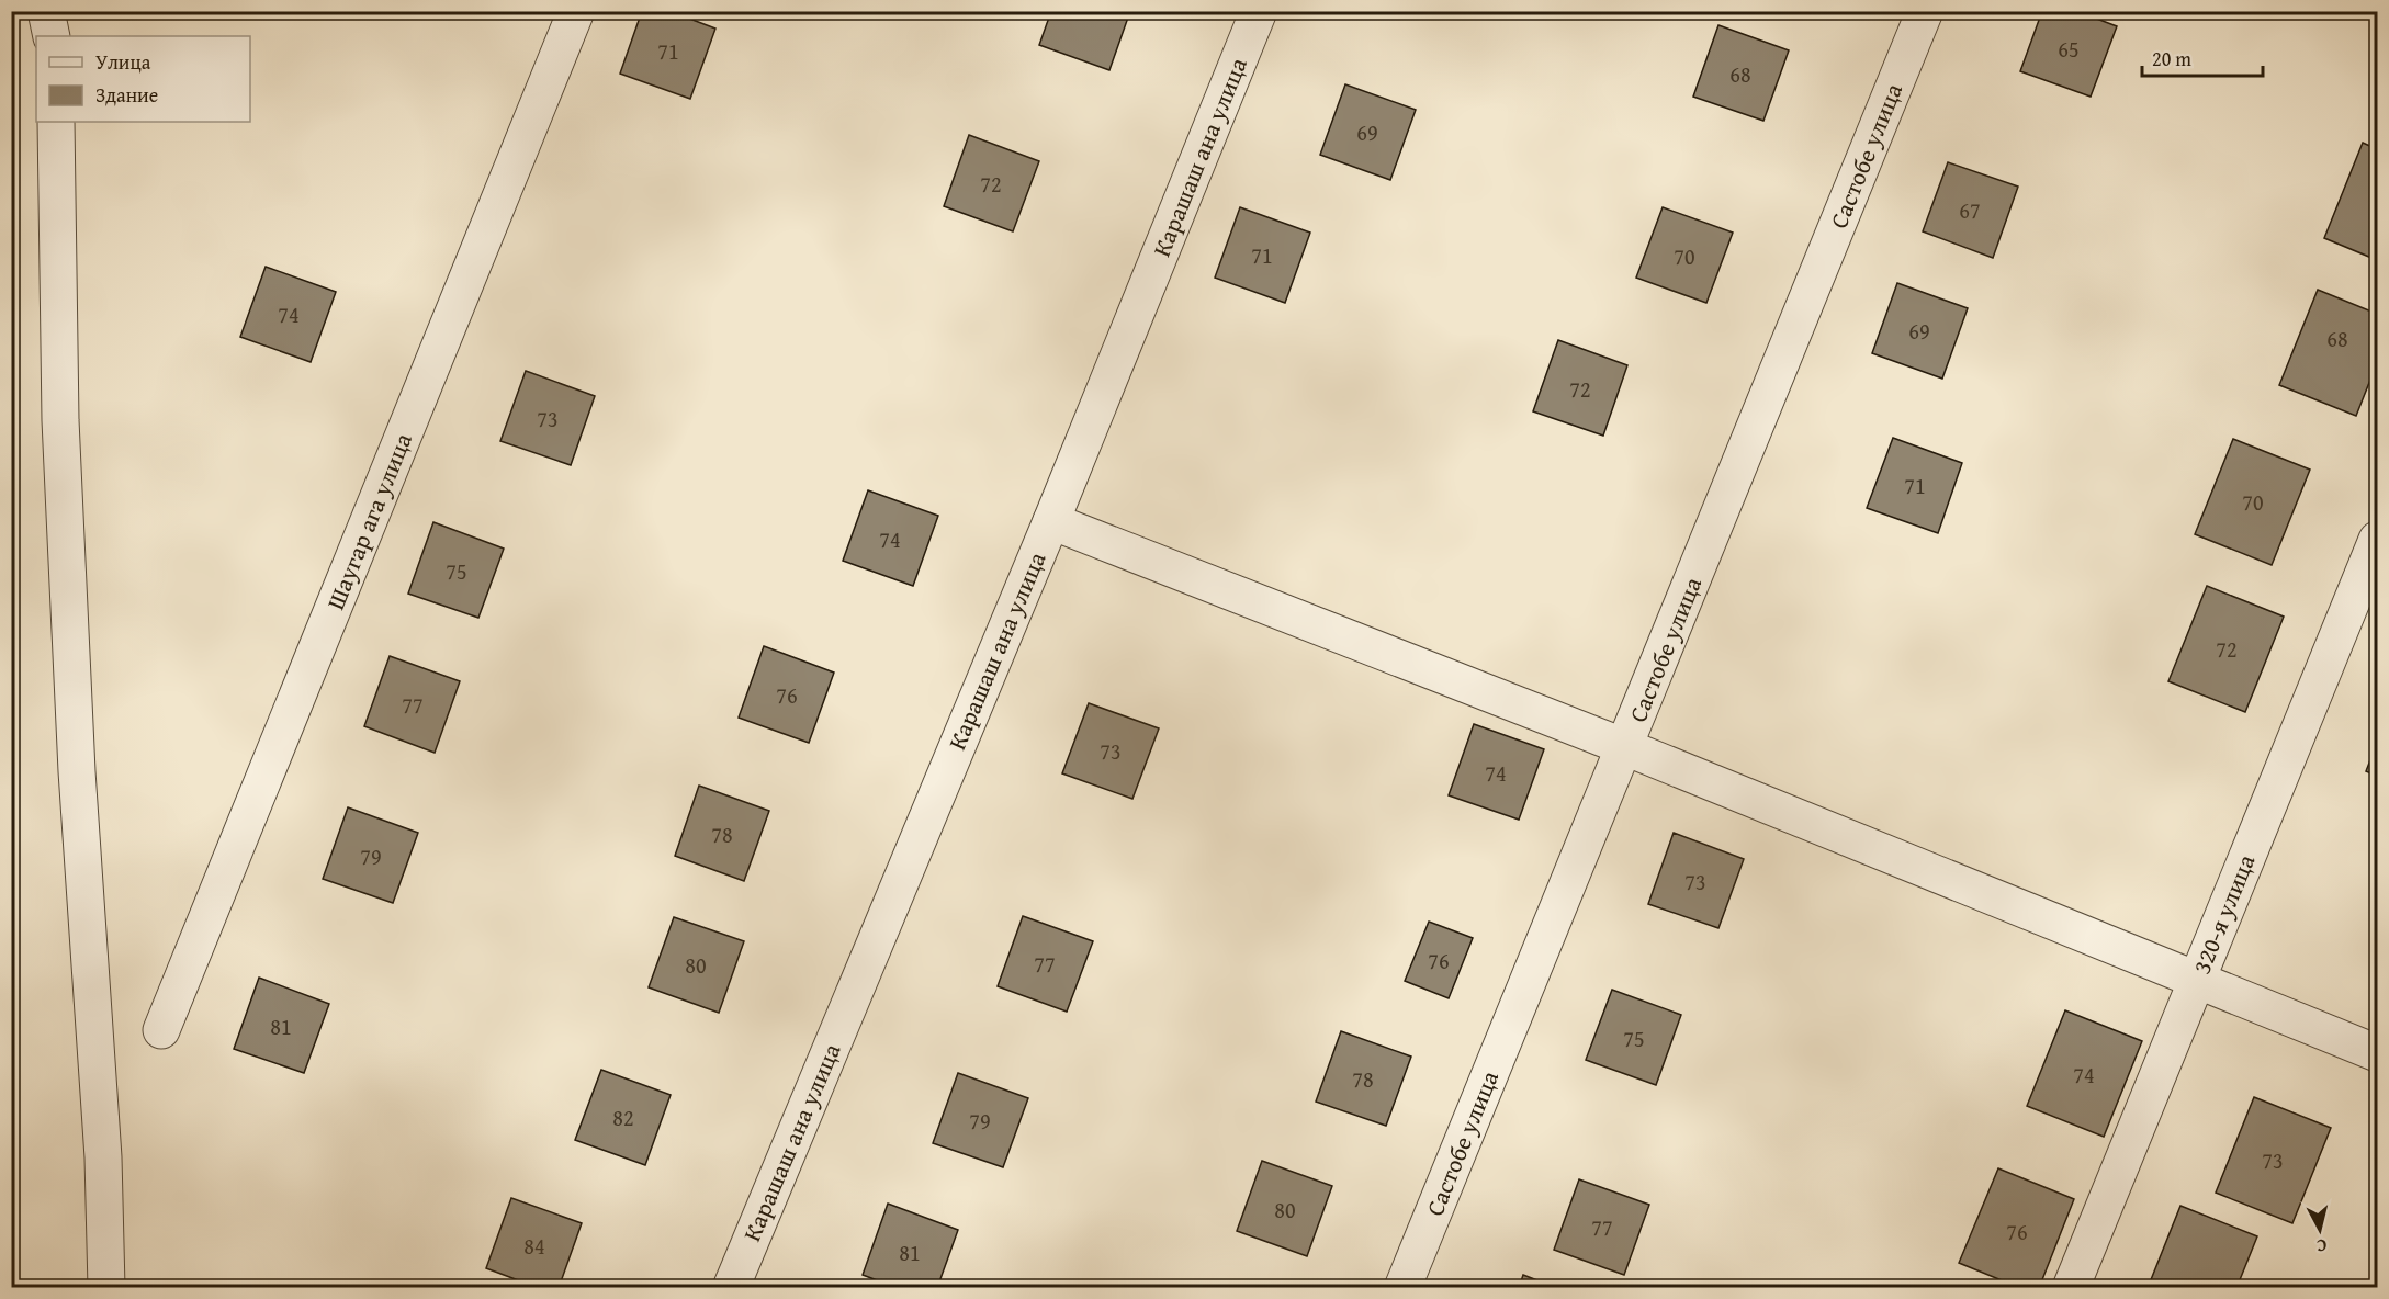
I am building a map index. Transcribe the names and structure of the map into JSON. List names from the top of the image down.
{
  "streets": {
    "street": [
      "Састобе улица",
      "Карашаш ана улица",
      "Шаугар ага улица",
      "320-я улица"
    ]
  },
  "house_numbers": [
    "65",
    "71",
    "68",
    "69",
    "72",
    "67",
    "71",
    "70",
    "74",
    "69",
    "68",
    "72",
    "73",
    "71",
    "70",
    "74",
    "75",
    "72",
    "76",
    "77",
    "73",
    "74",
    "78",
    "79",
    "73",
    "76",
    "77",
    "80",
    "81",
    "75",
    "74",
    "78",
    "82",
    "79",
    "73",
    "80",
    "77",
    "76",
    "84",
    "81"
  ],
  "legend": ["Улица", "Здание"],
  "scale_bar": "20 m",
  "north": "bottom"
}
